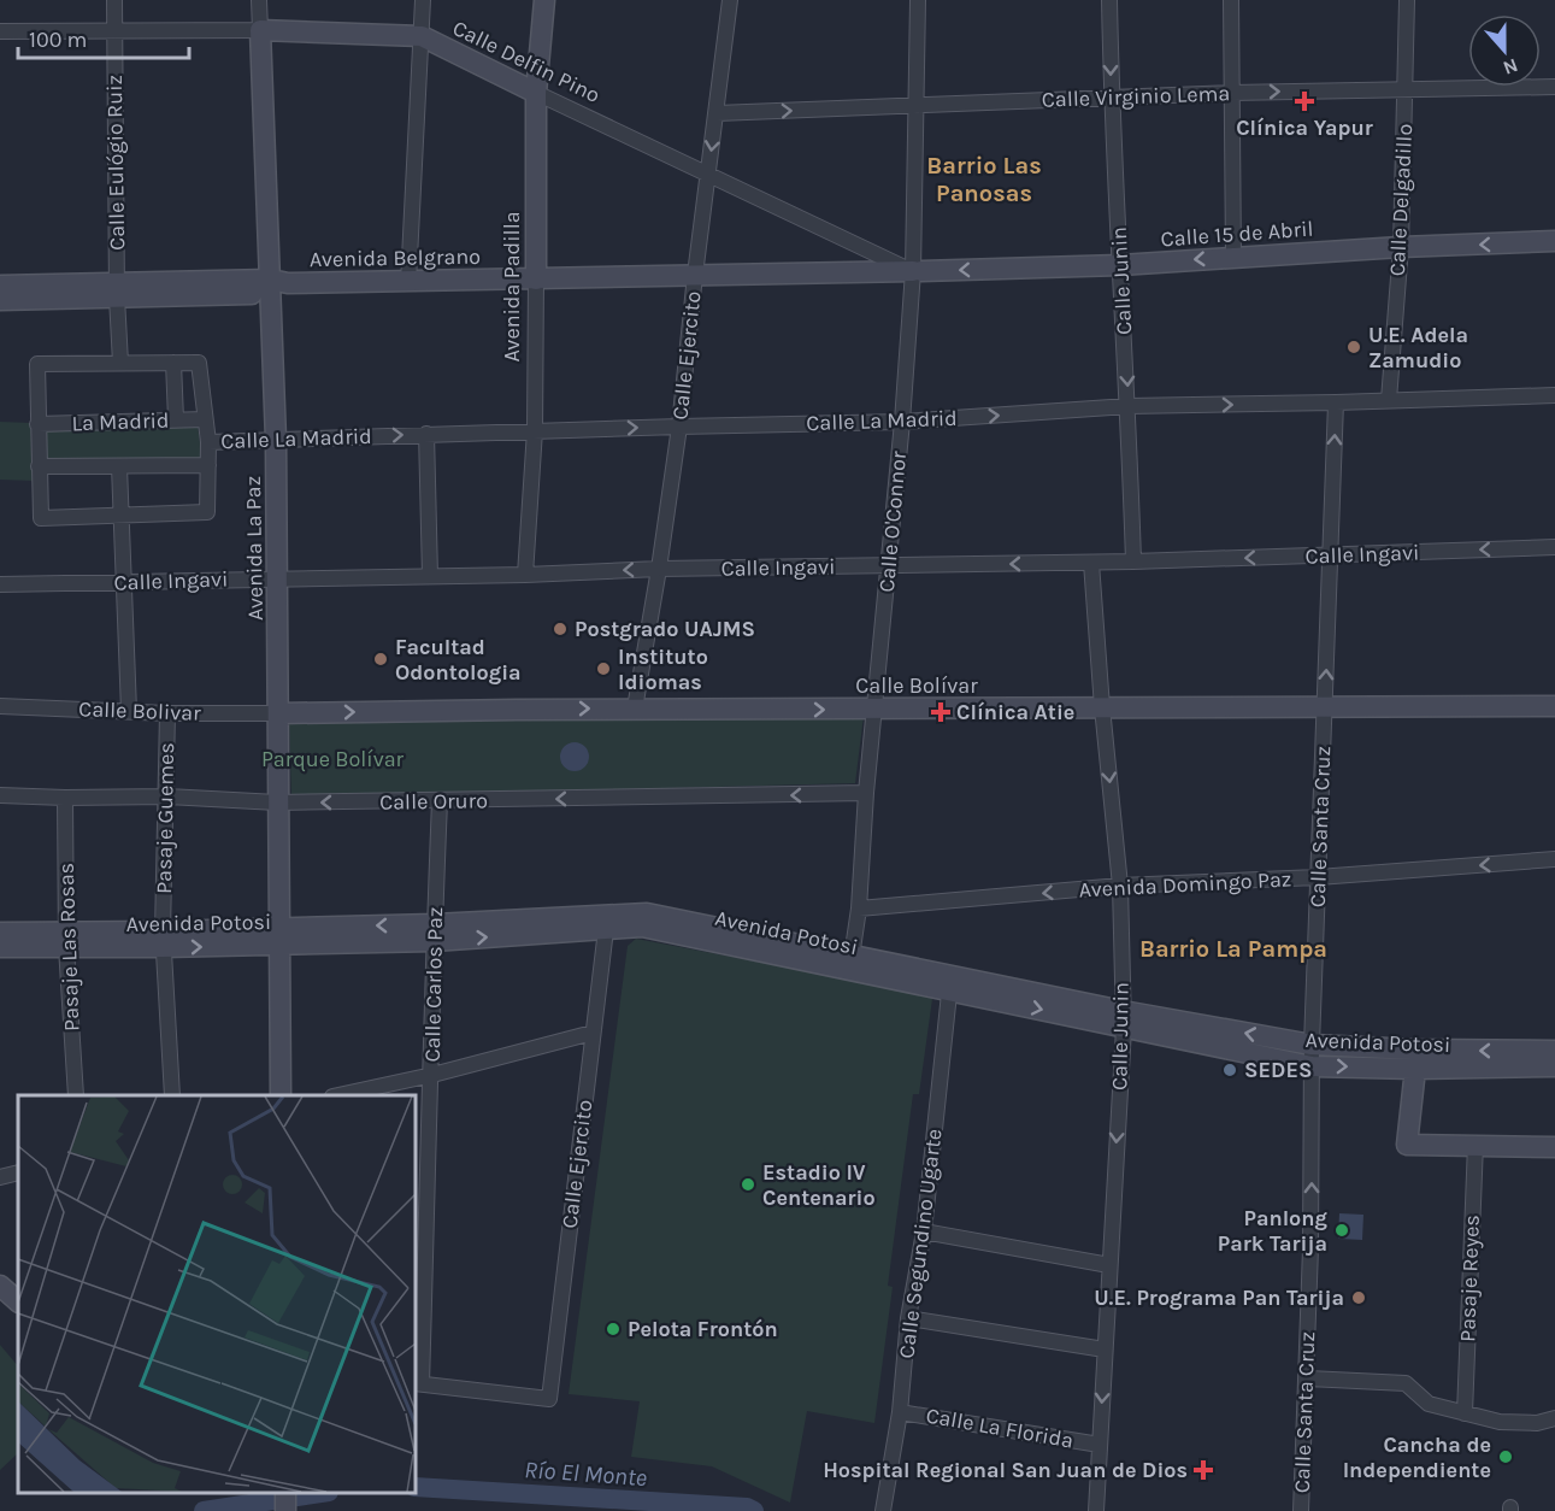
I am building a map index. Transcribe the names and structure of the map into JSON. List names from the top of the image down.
{
  "streets": {
    "street": [
      "Calle Delfin Pino",
      "Calle Virginio Lema",
      "Calle Eulógio Ruiz",
      "Calle Delgadillo",
      "Calle 15 de Abril",
      "Avenida Belgrano",
      "Calle Junin",
      "Avenida Padilla",
      "Calle Ejercito",
      "Calle La Madrid",
      "La Madrid",
      "Calle O'Connor",
      "Avenida La Paz",
      "Calle Ingavi",
      "Calle Bolívar",
      "Calle Bolivar",
      "Calle Oruro",
      "Pasaje Guemes",
      "Calle Santa Cruz",
      "Avenida Domingo Paz",
      "Avenida Potosi",
      "Pasaje Las Rosas",
      "Calle Carlos Paz",
      "Calle Segundino Ugarte",
      "Pasaje Reyes",
      "Calle La Florida"
    ]
  },
  "crossings": [
    ["Calle Delfin Pino", "Calle Eulógio Ruiz"],
    ["Calle Delfin Pino", "Calle 15 de Abril"],
    ["Calle Delfin Pino", "Avenida Belgrano"],
    ["Calle Delfin Pino", "Avenida Padilla"],
    ["Calle Delfin Pino", "Calle Ejercito"],
    ["Calle Delfin Pino", "Calle O'Connor"],
    ["Calle Delfin Pino", "Avenida La Paz"],
    ["Calle Virginio Lema", "Calle Delgadillo"],
    ["Calle Virginio Lema", "Calle Junin"],
    ["Calle Virginio Lema", "Calle Ejercito"],
    ["Calle Virginio Lema", "Calle O'Connor"],
    ["Calle Eulógio Ruiz", "Avenida Belgrano"],
    ["Calle Delgadillo", "Calle 15 de Abril"],
    ["Calle Delgadillo", "Calle La Madrid"],
    ["Calle 15 de Abril", "Avenida Belgrano"],
    ["Calle 15 de Abril", "Calle Junin"],
    ["Calle 15 de Abril", "Calle O'Connor"],
    ["Avenida Belgrano", "Avenida Padilla"],
    ["Avenida Belgrano", "Calle Ejercito"],
    ["Avenida Belgrano", "Calle O'Connor"],
    ["Avenida Belgrano", "Avenida La Paz"],
    ["Calle Junin", "Calle La Madrid"],
    ["Calle Junin", "Calle Ingavi"],
    ["Calle Junin", "Calle Bolívar"],
    ["Calle Junin", "Avenida Domingo Paz"],
    ["Calle Junin", "Avenida Potosi"],
    ["Calle Junin", "Calle La Florida"],
    ["Avenida Padilla", "Calle La Madrid"],
    ["Avenida Padilla", "Calle Ingavi"],
    ["Calle Ejercito", "Calle La Madrid"],
    ["Calle Ejercito", "Calle Ingavi"],
    ["Calle Ejercito", "Calle Bolívar"],
    ["Calle Ejercito", "Avenida Potosi"],
    ["Calle Ejercito", "Calle Carlos Paz"],
    ["Calle La Madrid", "Calle O'Connor"],
    ["Calle La Madrid", "Avenida La Paz"],
    ["Calle La Madrid", "Calle Santa Cruz"],
    ["Calle O'Connor", "Calle Ingavi"],
    ["Calle O'Connor", "Calle Bolívar"],
    ["Calle O'Connor", "Calle Oruro"],
    ["Calle O'Connor", "Avenida Domingo Paz"],
    ["Calle O'Connor", "Avenida Potosi"],
    ["Avenida La Paz", "Calle Ingavi"],
    ["Avenida La Paz", "Calle Bolívar"],
    ["Avenida La Paz", "Calle Bolivar"],
    ["Avenida La Paz", "Calle Oruro"],
    ["Avenida La Paz", "Avenida Potosi"],
    ["Calle Ingavi", "Calle Santa Cruz"],
    ["Calle Bolívar", "Calle Bolivar"],
    ["Calle Bolívar", "Calle Santa Cruz"],
    ["Calle Bolivar", "Pasaje Guemes"],
    ["Calle Oruro", "Pasaje Guemes"],
    ["Calle Oruro", "Pasaje Las Rosas"],
    ["Calle Oruro", "Calle Carlos Paz"],
    ["Pasaje Guemes", "Avenida Potosi"],
    ["Calle Santa Cruz", "Avenida Domingo Paz"],
    ["Calle Santa Cruz", "Avenida Potosi"],
    ["Avenida Potosi", "Pasaje Las Rosas"],
    ["Avenida Potosi", "Calle Carlos Paz"],
    ["Avenida Potosi", "Calle Segundino Ugarte"],
    ["Calle Segundino Ugarte", "Calle La Florida"]
  ],
  "one_way": [
    "Calle Virginio Lema",
    "Calle 15 de Abril",
    "Calle Junin",
    "Calle La Madrid",
    "Calle Ingavi",
    "Calle Bolívar",
    "Calle Oruro",
    "Calle Santa Cruz",
    "Avenida Domingo Paz"
  ],
  "districts": ["Barrio Las Panosas", "Barrio La Pampa"],
  "water": ["Río El Monte"],
  "parks": ["Parque Bolívar"],
  "places": {
    "health": ["Clínica Yapur", "Clínica Atie", "Hospital Regional San Juan de Dios"],
    "other": [
      "U.E. Adela Zamudio",
      "Postgrado UAJMS",
      "Facultad Odontologia",
      "Instituto Idiomas",
      "SEDES",
      "Estadio IV Centenario",
      "Panlong Park Tarija",
      "U.E. Programa Pan Tarija",
      "Pelota Frontón",
      "Cancha de Independiente"
    ]
  },
  "scale_bar": "100 m",
  "north": "bottom"
}
